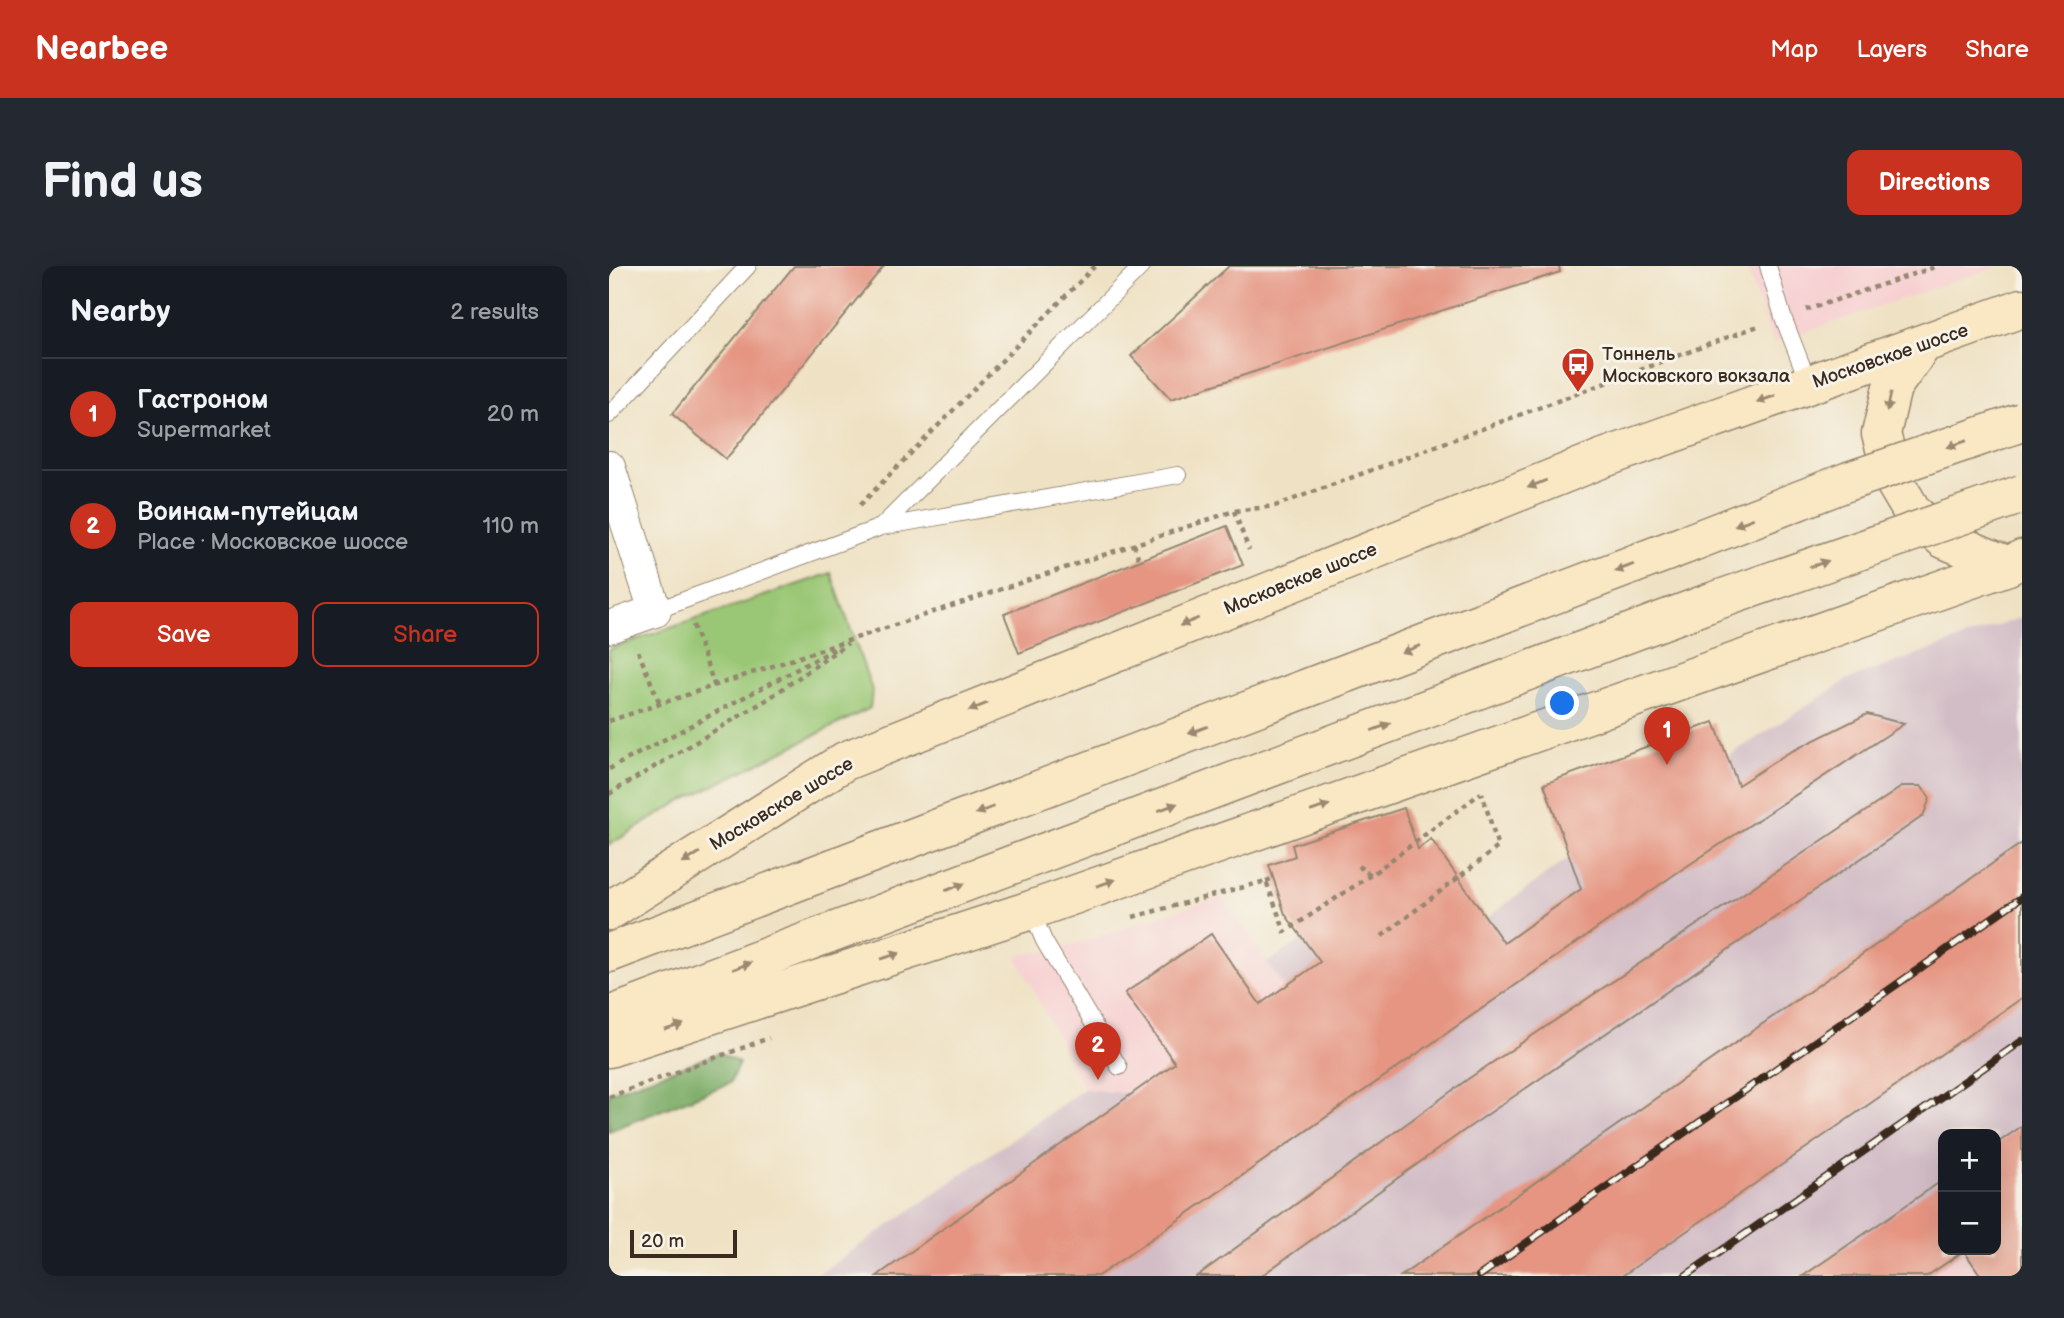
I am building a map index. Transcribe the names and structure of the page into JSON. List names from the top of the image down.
{
  "streets": {
    "main road": ["Московское шоссе"]
  },
  "places": {
    "bus stop": ["Тоннель Московского вокзала"]
  },
  "scale_bar": "20 m",
  "page": {
    "header": "Nearbee",
    "nav": ["Map", "Layers", "Share"],
    "buttons": [
      "Directions",
      ["Save", "Share"]
    ],
    "title": "Find us",
    "heading": ["Nearby", "2 results"],
    "list": [
      {
        "mark": "1",
        "name": "Гастроном",
        "note": "Supermarket",
        "value": "20 m"
      },
      {
        "mark": "2",
        "name": "Воинам-путейцам",
        "note": "Place · Московское шоссе",
        "value": "110 m"
      }
    ],
    "pins": ["1", "2"],
    "map_buttons": ["+", "−"],
    "scale": "20 m"
  }
}
